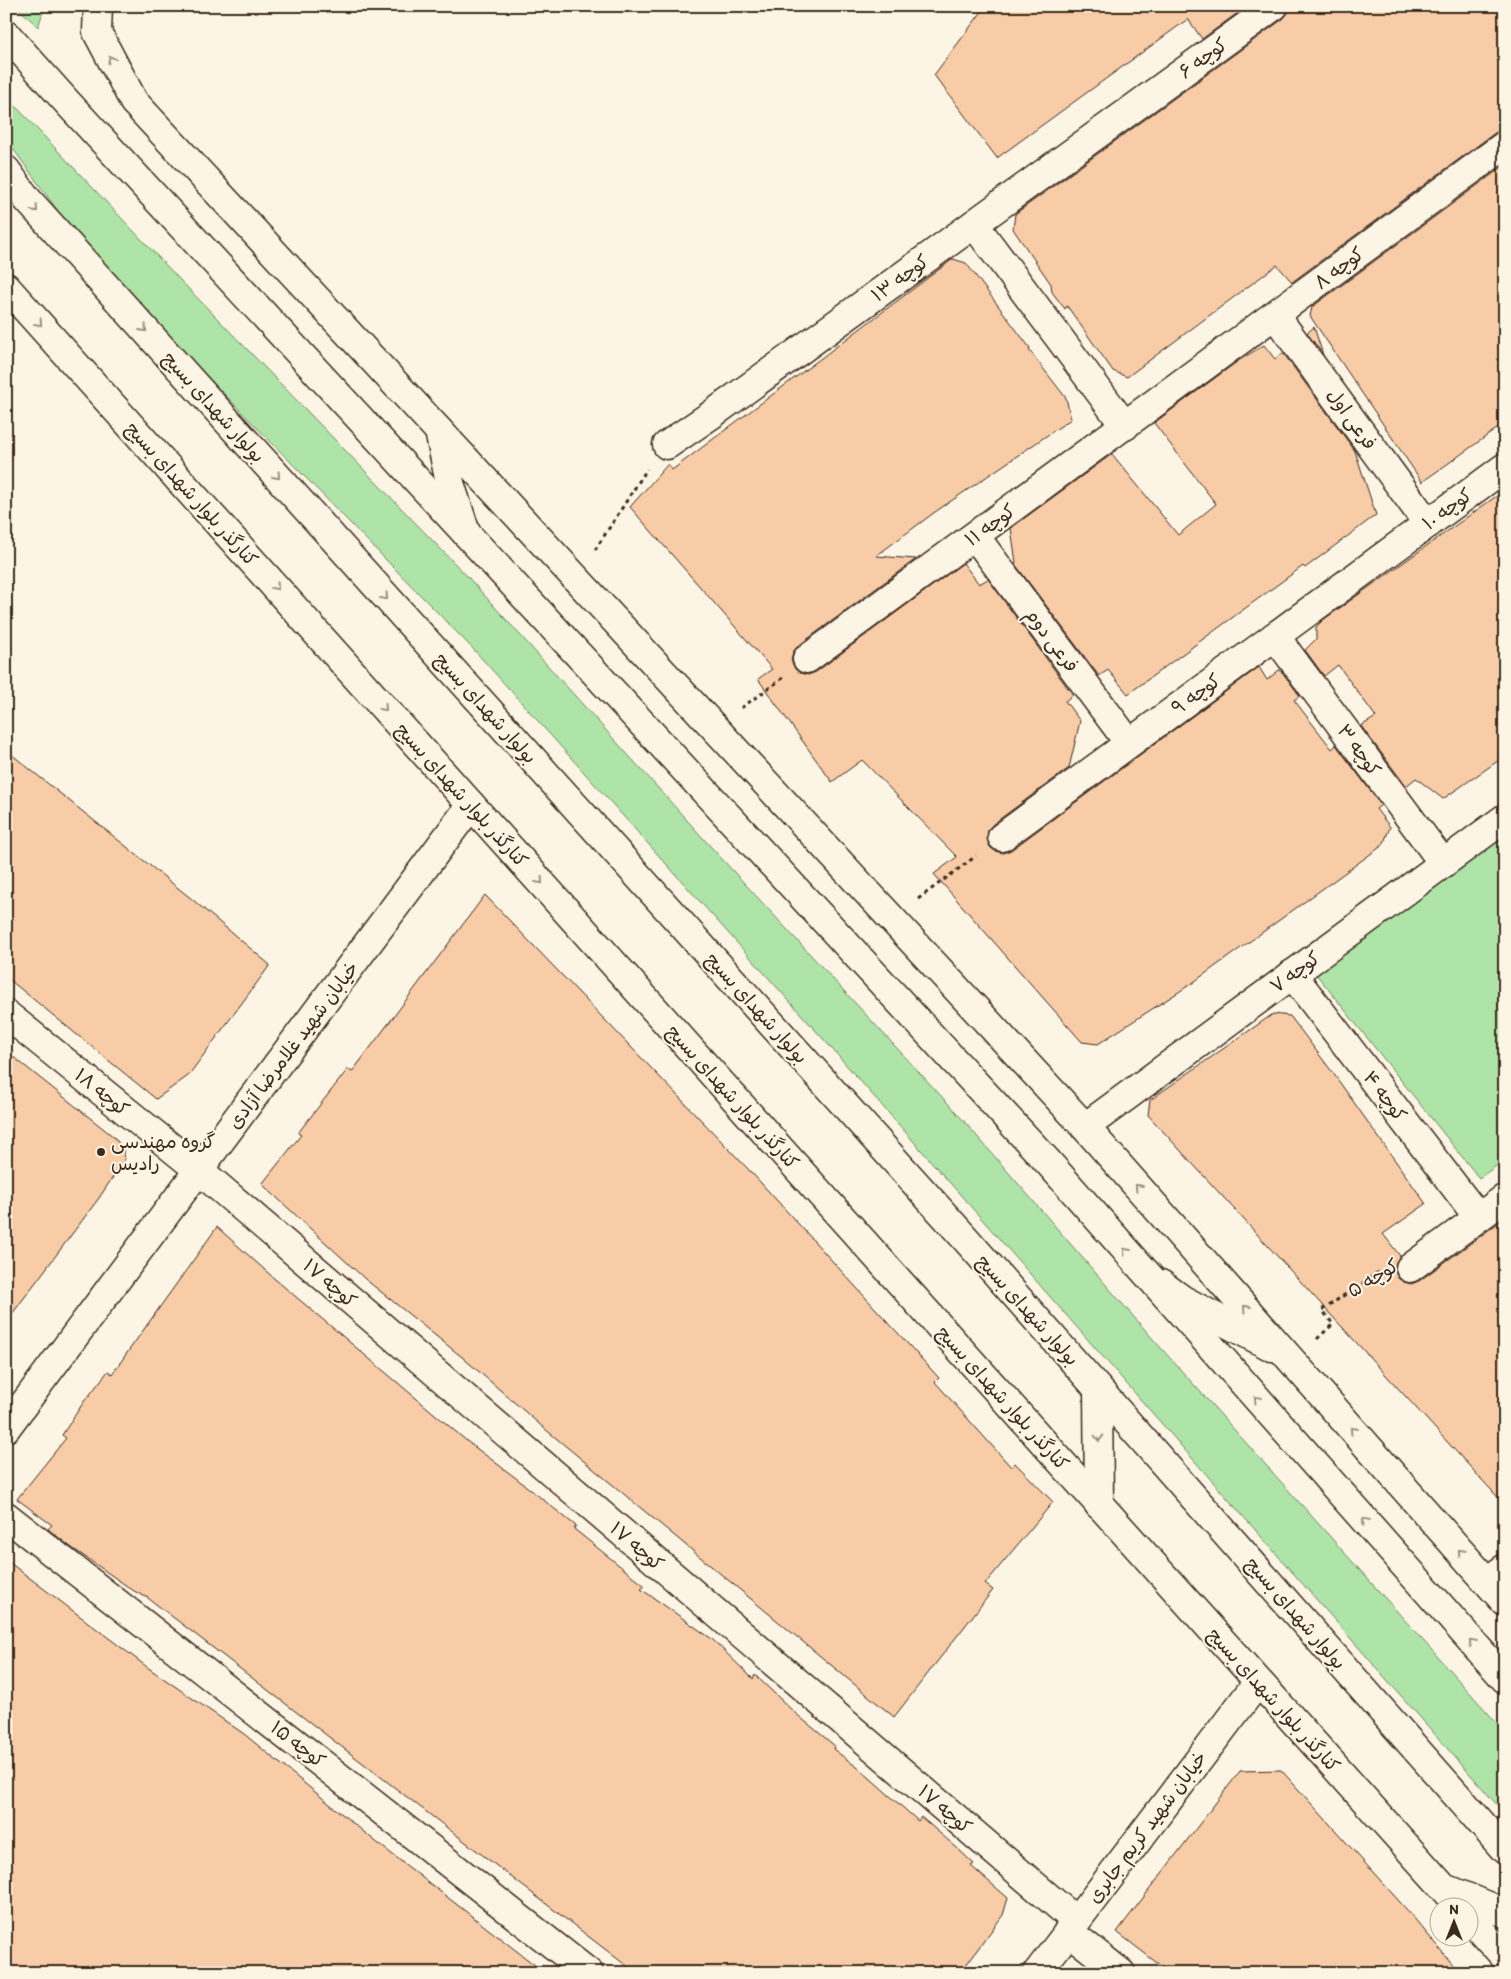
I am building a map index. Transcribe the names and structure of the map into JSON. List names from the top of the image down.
{
  "streets": {
    "street": [
      "کوچه ۶",
      "کوچه ۸",
      "کوچه ۱۳",
      "بولوار شهدای بسیج",
      "فرعی اول",
      "کنارگذر بلوار شهدای بسیج",
      "کوچه ۱۰",
      "کوچه ۱۱",
      "فرعی دوم",
      "کوچه ۹",
      "کوچه ۳",
      "کوچه ۷",
      "خیابان شهید غلامرضا آزادی",
      "کوچه ۱۸",
      "کوچه ۴",
      "کوچه ۵",
      "کوچه ۱۷",
      "کوچه ۱۵",
      "خیابان شهید کریم جابری"
    ]
  },
  "crossings": [
    ["کوچه ۶", "کوچه ۱۳"],
    ["کوچه ۸", "فرعی اول"],
    ["کوچه ۸", "کوچه ۱۱"],
    ["فرعی اول", "کوچه ۱۰"],
    ["کنارگذر بلوار شهدای بسیج", "خیابان شهید غلامرضا آزادی"],
    ["کنارگذر بلوار شهدای بسیج", "خیابان شهید کریم جابری"],
    ["کوچه ۱۰", "کوچه ۹"],
    ["کوچه ۱۱", "فرعی دوم"],
    ["فرعی دوم", "کوچه ۹"],
    ["کوچه ۹", "کوچه ۳"],
    ["کوچه ۳", "کوچه ۷"],
    ["کوچه ۷", "کوچه ۴"],
    ["خیابان شهید غلامرضا آزادی", "کوچه ۱۸"],
    ["خیابان شهید غلامرضا آزادی", "کوچه ۱۷"],
    ["کوچه ۱۸", "کوچه ۱۷"],
    ["کوچه ۴", "کوچه ۵"],
    ["کوچه ۱۷", "خیابان شهید کریم جابری"]
  ],
  "places": ["گروه مهندسی رادیس"],
  "north": "top"
}
